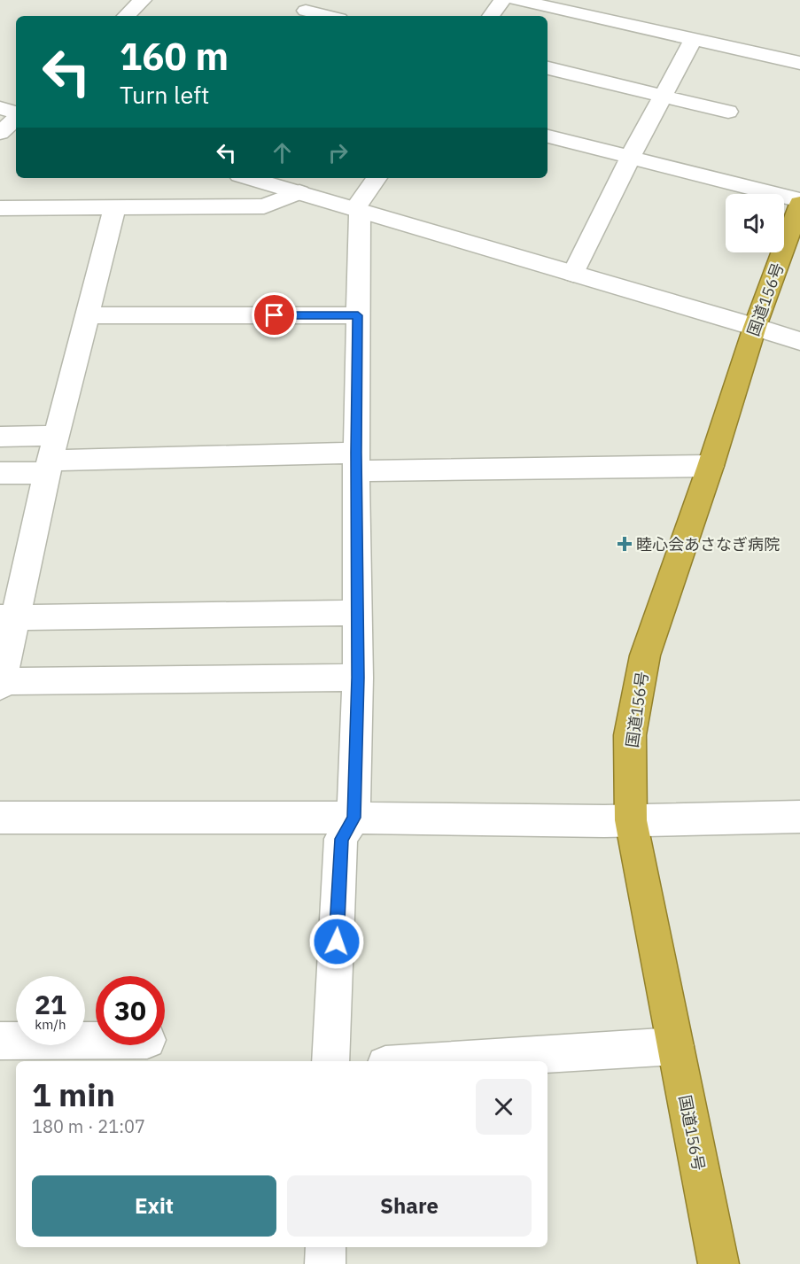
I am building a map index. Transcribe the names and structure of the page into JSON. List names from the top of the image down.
{
  "streets": {
    "highway": ["国道156号"]
  },
  "places": {
    "health": ["睦心会あさなぎ病院"]
  },
  "page": {
    "turn": ["160 m", "Turn left"],
    "speed": "21 km/h",
    "limit": "30",
    "heading": ["1 min", "180 m · 21:07"],
    "buttons": ["Exit", "Share"]
  }
}
